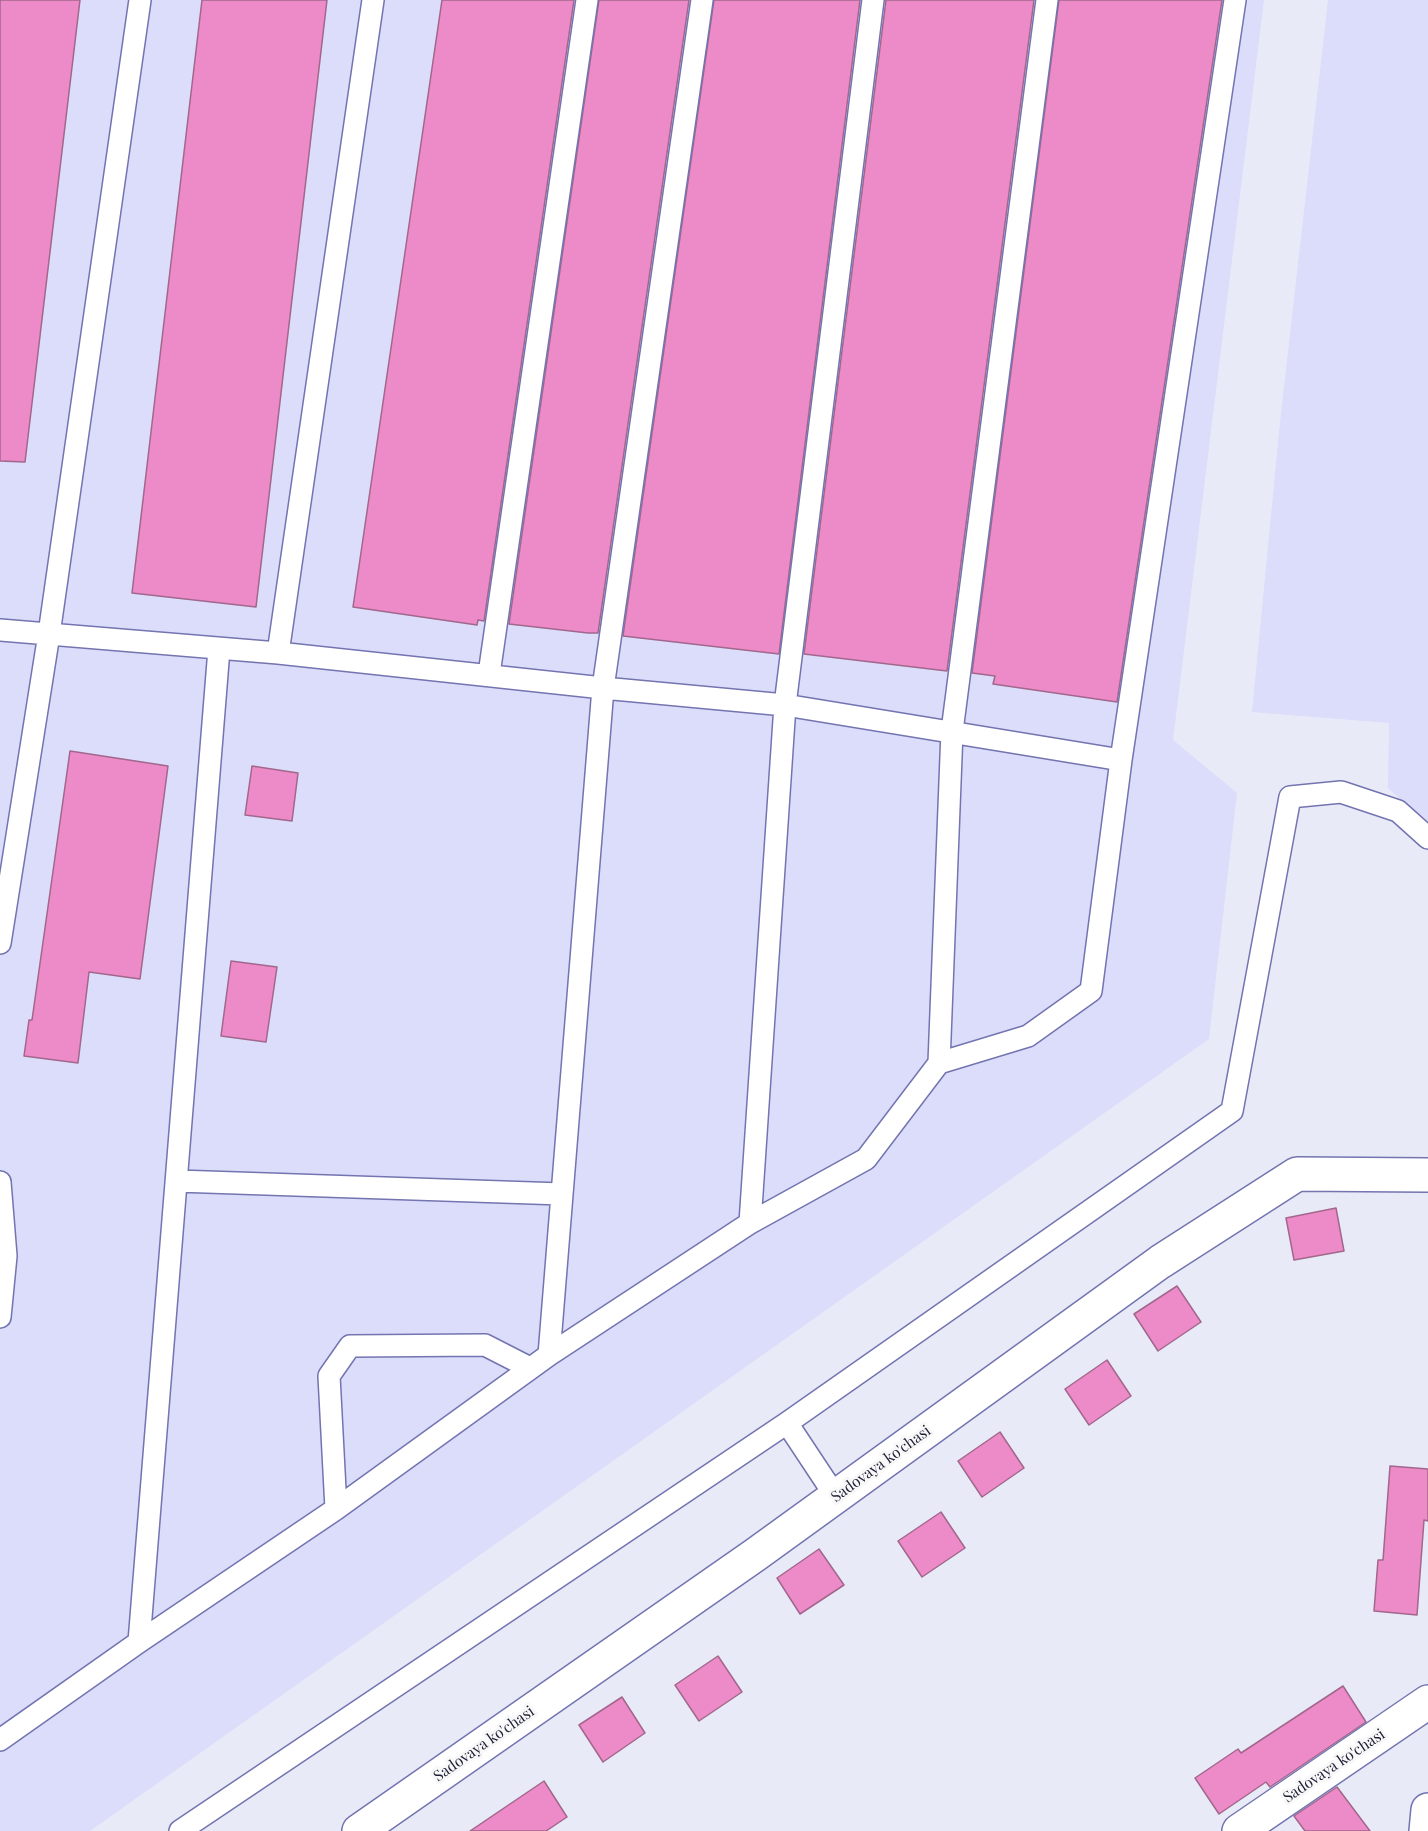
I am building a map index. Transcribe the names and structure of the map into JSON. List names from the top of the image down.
{
  "streets": {
    "street": ["Sadovaya ko'chasi"]
  }
}
